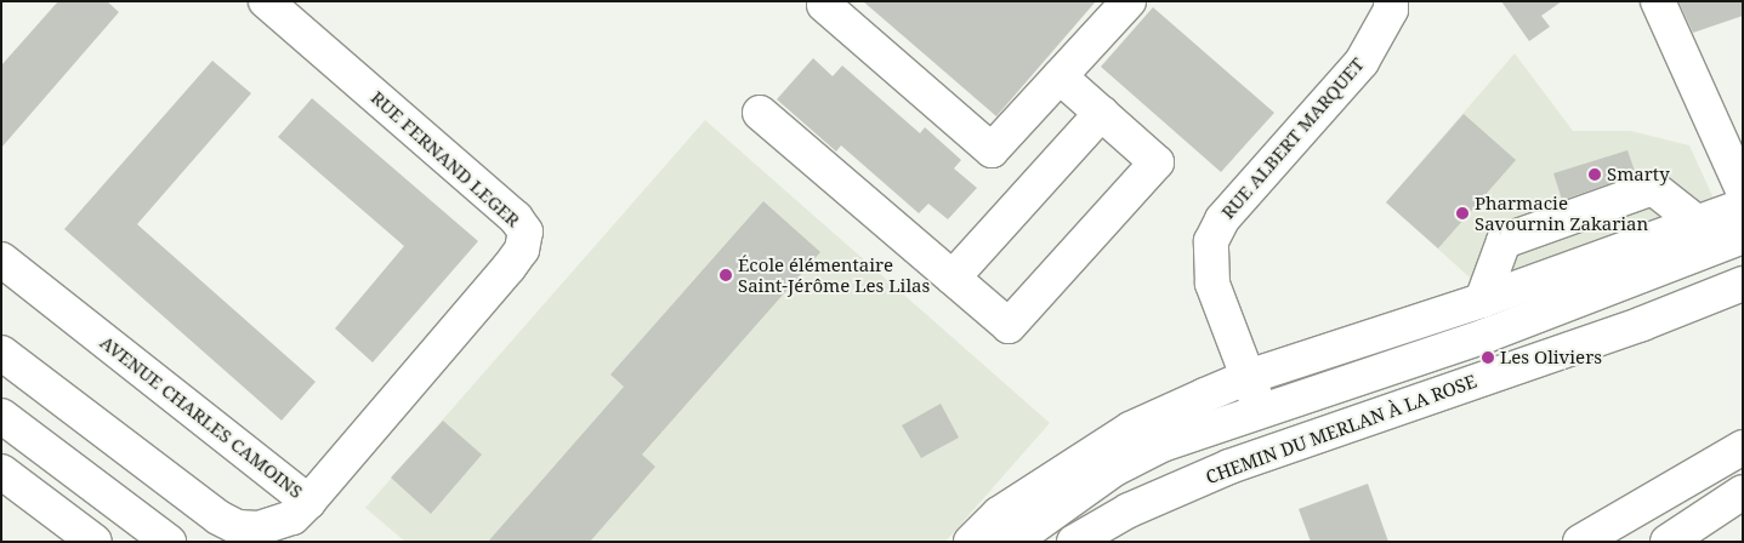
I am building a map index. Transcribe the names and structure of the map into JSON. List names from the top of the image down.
{
  "streets": {
    "main road": [
      "RUE ALBERT MARQUET",
      "RUE FERNAND LEGER",
      "AVENUE CHARLES CAMOINS",
      "CHEMIN DU MERLAN À LA ROSE"
    ]
  },
  "crossings": [
    ["RUE ALBERT MARQUET", "CHEMIN DU MERLAN À LA ROSE"],
    ["RUE FERNAND LEGER", "AVENUE CHARLES CAMOINS"]
  ],
  "places": [
    "Smarty",
    "Pharmacie Savournin Zakarian",
    "École élémentaire Saint-Jérôme Les Lilas",
    "Les Oliviers"
  ]
}
